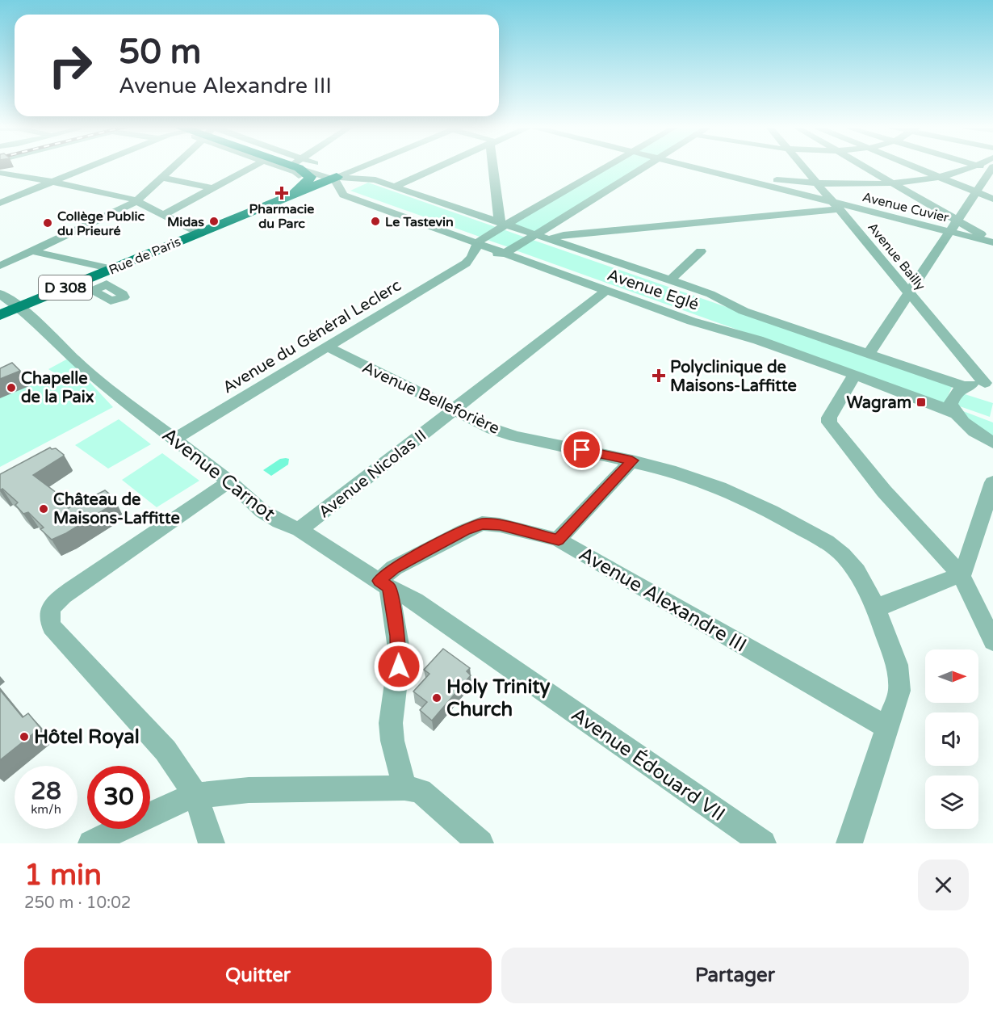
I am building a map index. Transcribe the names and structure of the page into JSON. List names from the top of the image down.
{
  "streets": {
    "main road": ["Rue de Paris", "D 308"],
    "street": [
      "Avenue Cuvier",
      "Avenue Bailly",
      "Avenue Eglé",
      "Avenue du Général Leclerc",
      "Avenue Belleforière",
      "Avenue Nicolas II",
      "Avenue Carnot",
      "Avenue Alexandre III",
      "Avenue Édouard VII"
    ]
  },
  "crossings": [
    ["Avenue Cuvier", "Avenue Bailly"],
    ["Rue de Paris", "Avenue Eglé"],
    ["Rue de Paris", "Avenue Carnot"],
    ["Avenue Eglé", "Avenue du Général Leclerc"],
    ["Avenue Eglé", "Avenue Nicolas II"],
    ["Avenue du Général Leclerc", "Avenue Belleforière"],
    ["Avenue du Général Leclerc", "Avenue Carnot"],
    ["Avenue Belleforière", "Avenue Nicolas II"],
    ["Avenue Belleforière", "Avenue Alexandre III"],
    ["Avenue Nicolas II", "Avenue Carnot"],
    ["Avenue Carnot", "Avenue Alexandre III"],
    ["Avenue Carnot", "Avenue Édouard VII"],
    ["Avenue Alexandre III", "Avenue Édouard VII"]
  ],
  "places": {
    "health": ["Pharmacie du Parc", "Polyclinique de Maisons-Laffitte"],
    "other": [
      "Midas",
      "Le Tastevin",
      "Collège Public du Prieuré",
      "Chapelle de la Paix",
      "Château de Maisons-Laffitte",
      "Holy Trinity Church",
      "Hôtel Royal"
    ],
    "transit": ["Wagram"]
  },
  "north": "right",
  "page": {
    "turn": ["50 m", "Avenue Alexandre III"],
    "speed": "28 km/h",
    "limit": "30",
    "heading": ["1 min", "250 m · 10:02"],
    "buttons": ["Quitter", "Partager"]
  }
}
